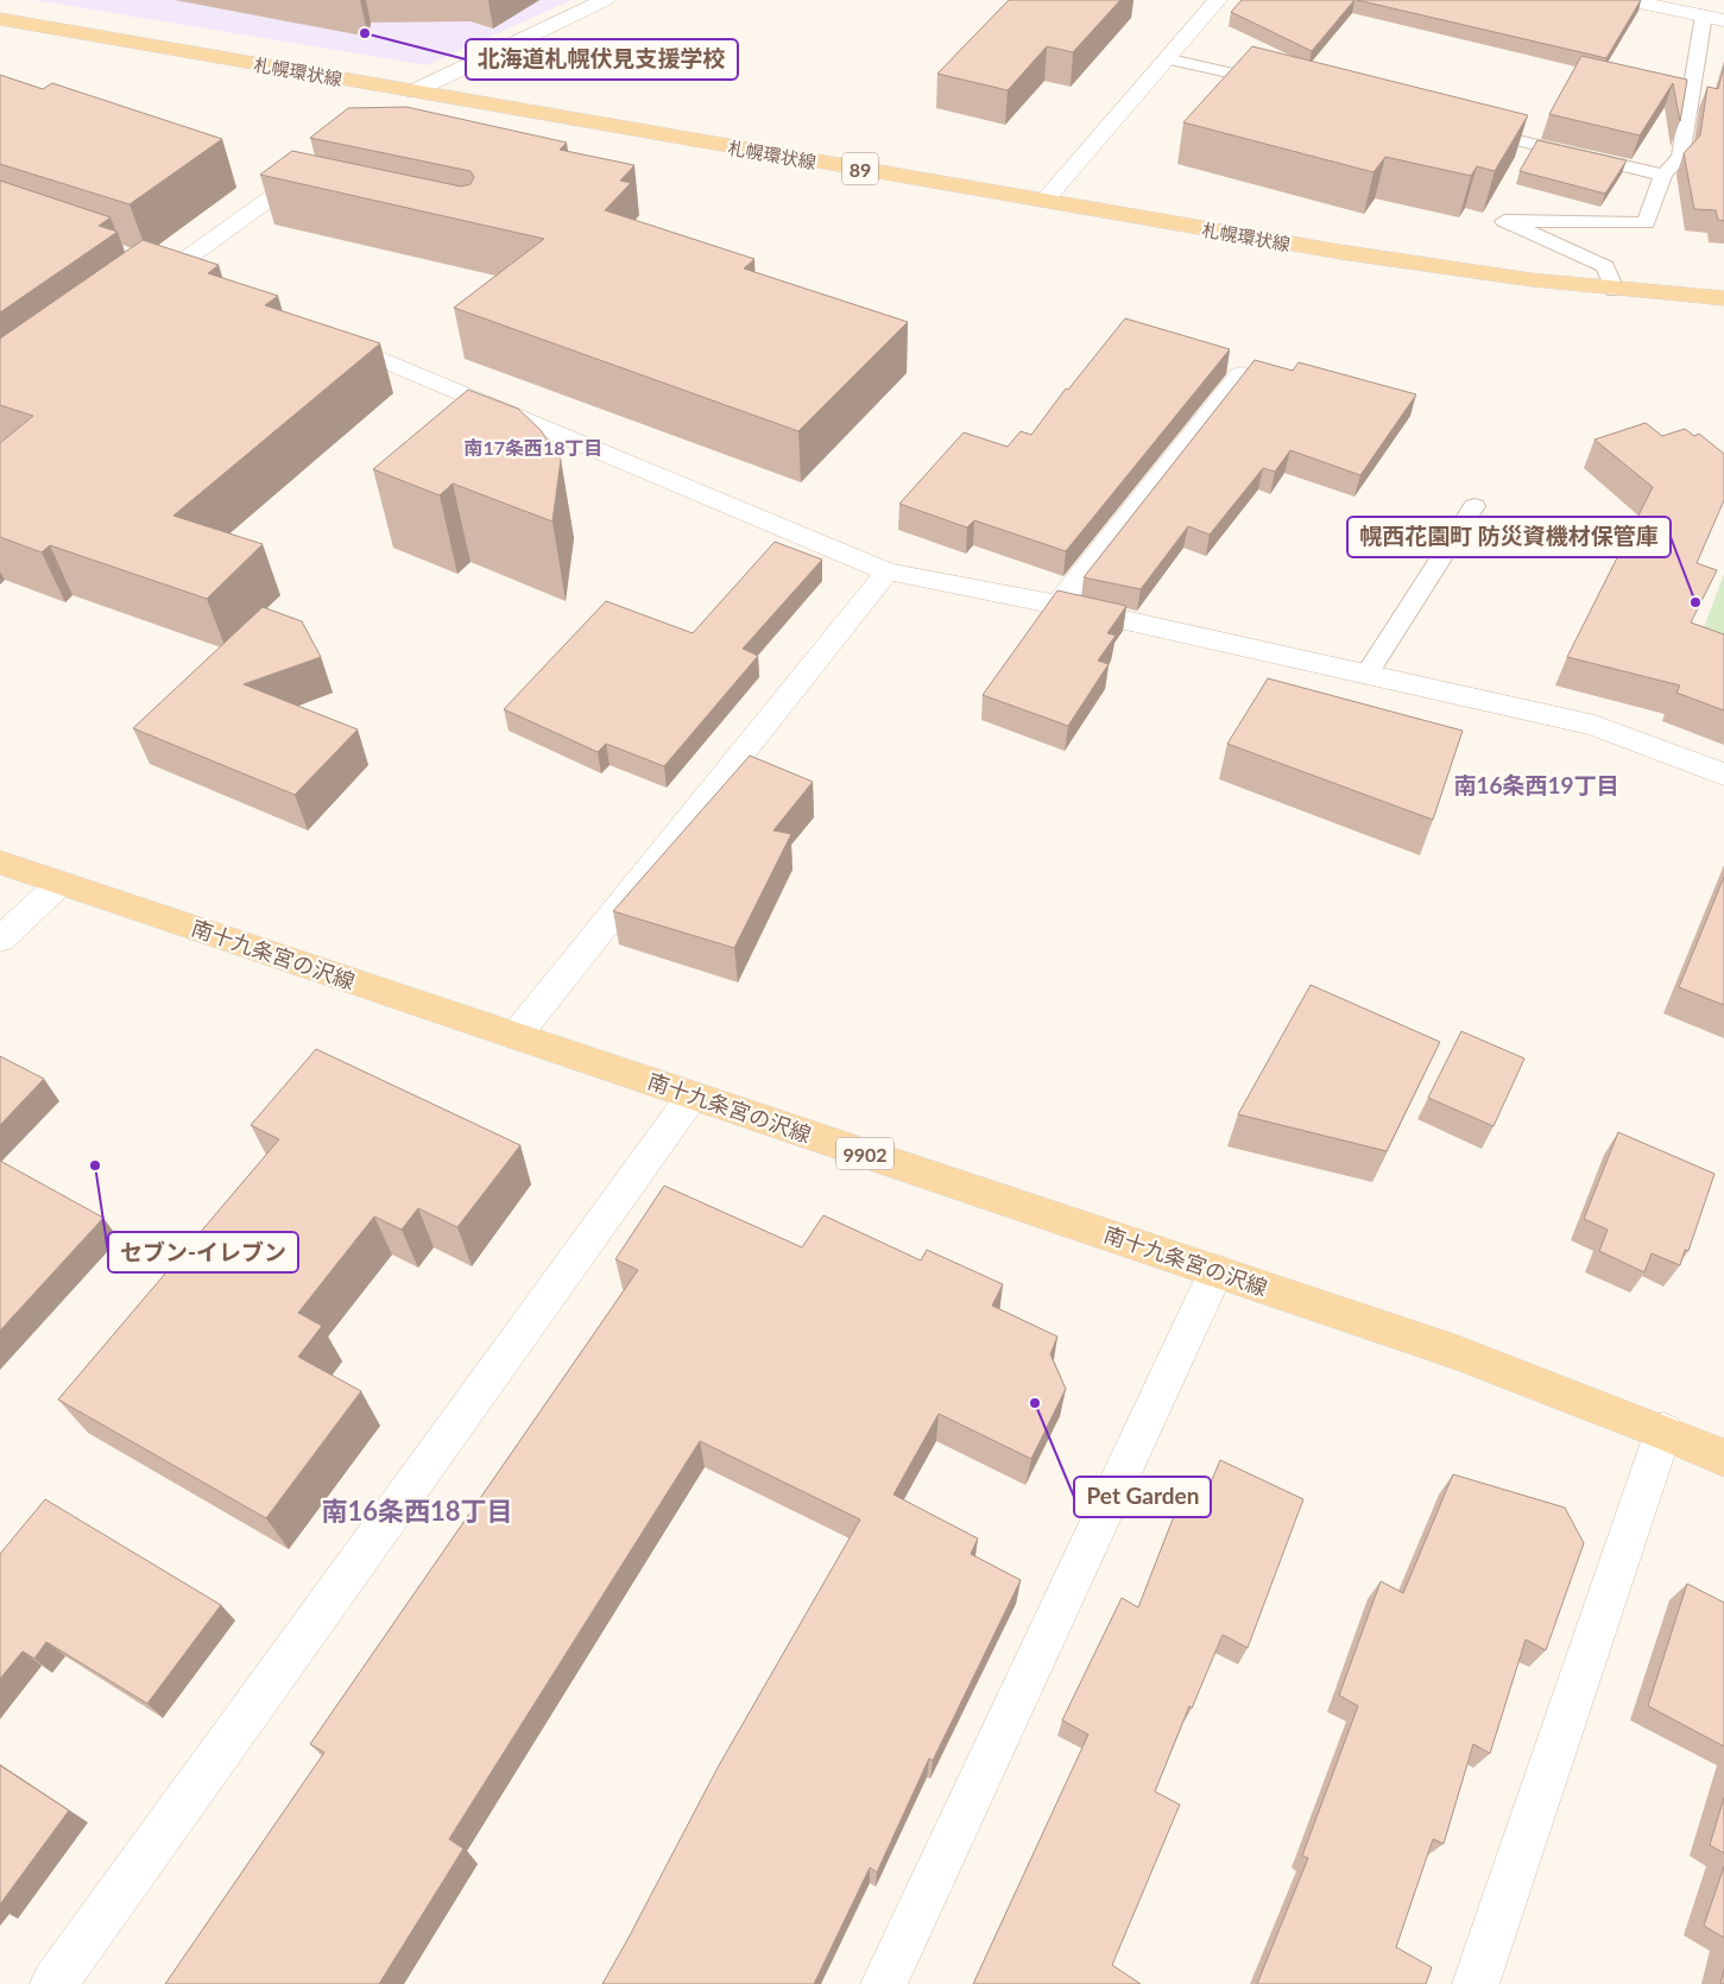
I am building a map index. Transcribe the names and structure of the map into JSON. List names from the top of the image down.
{
  "streets": {
    "main road": [
      "札幌環状線",
      "89",
      "南十九条宮の沢線",
      "9902"
    ]
  },
  "districts": ["南17条西18丁目", "南16条西19丁目", "南16条西18丁目"],
  "places": [
    "北海道札幌伏見支援学校",
    "幌西花園町 防災資機材保管庫",
    "セブン-イレブン",
    "Pet Garden"
  ]
}
